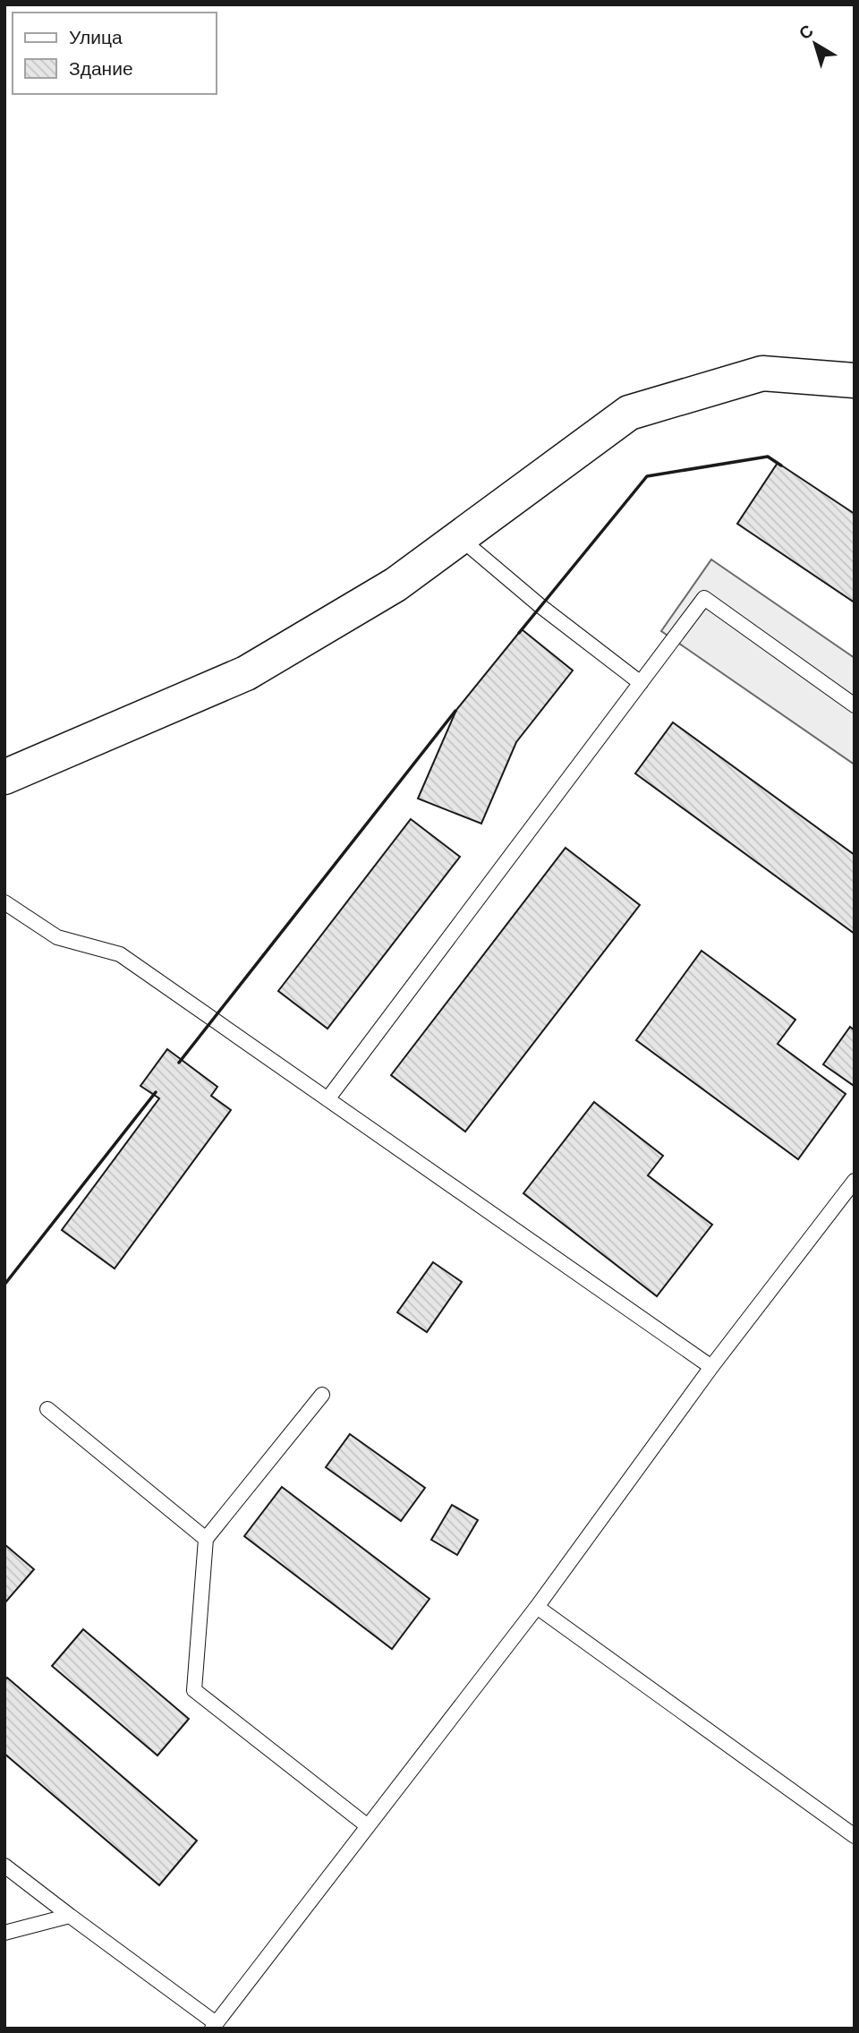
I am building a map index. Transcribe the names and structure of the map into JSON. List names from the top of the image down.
{
  "legend": ["Улица", "Здание"],
  "north": "top left"
}
